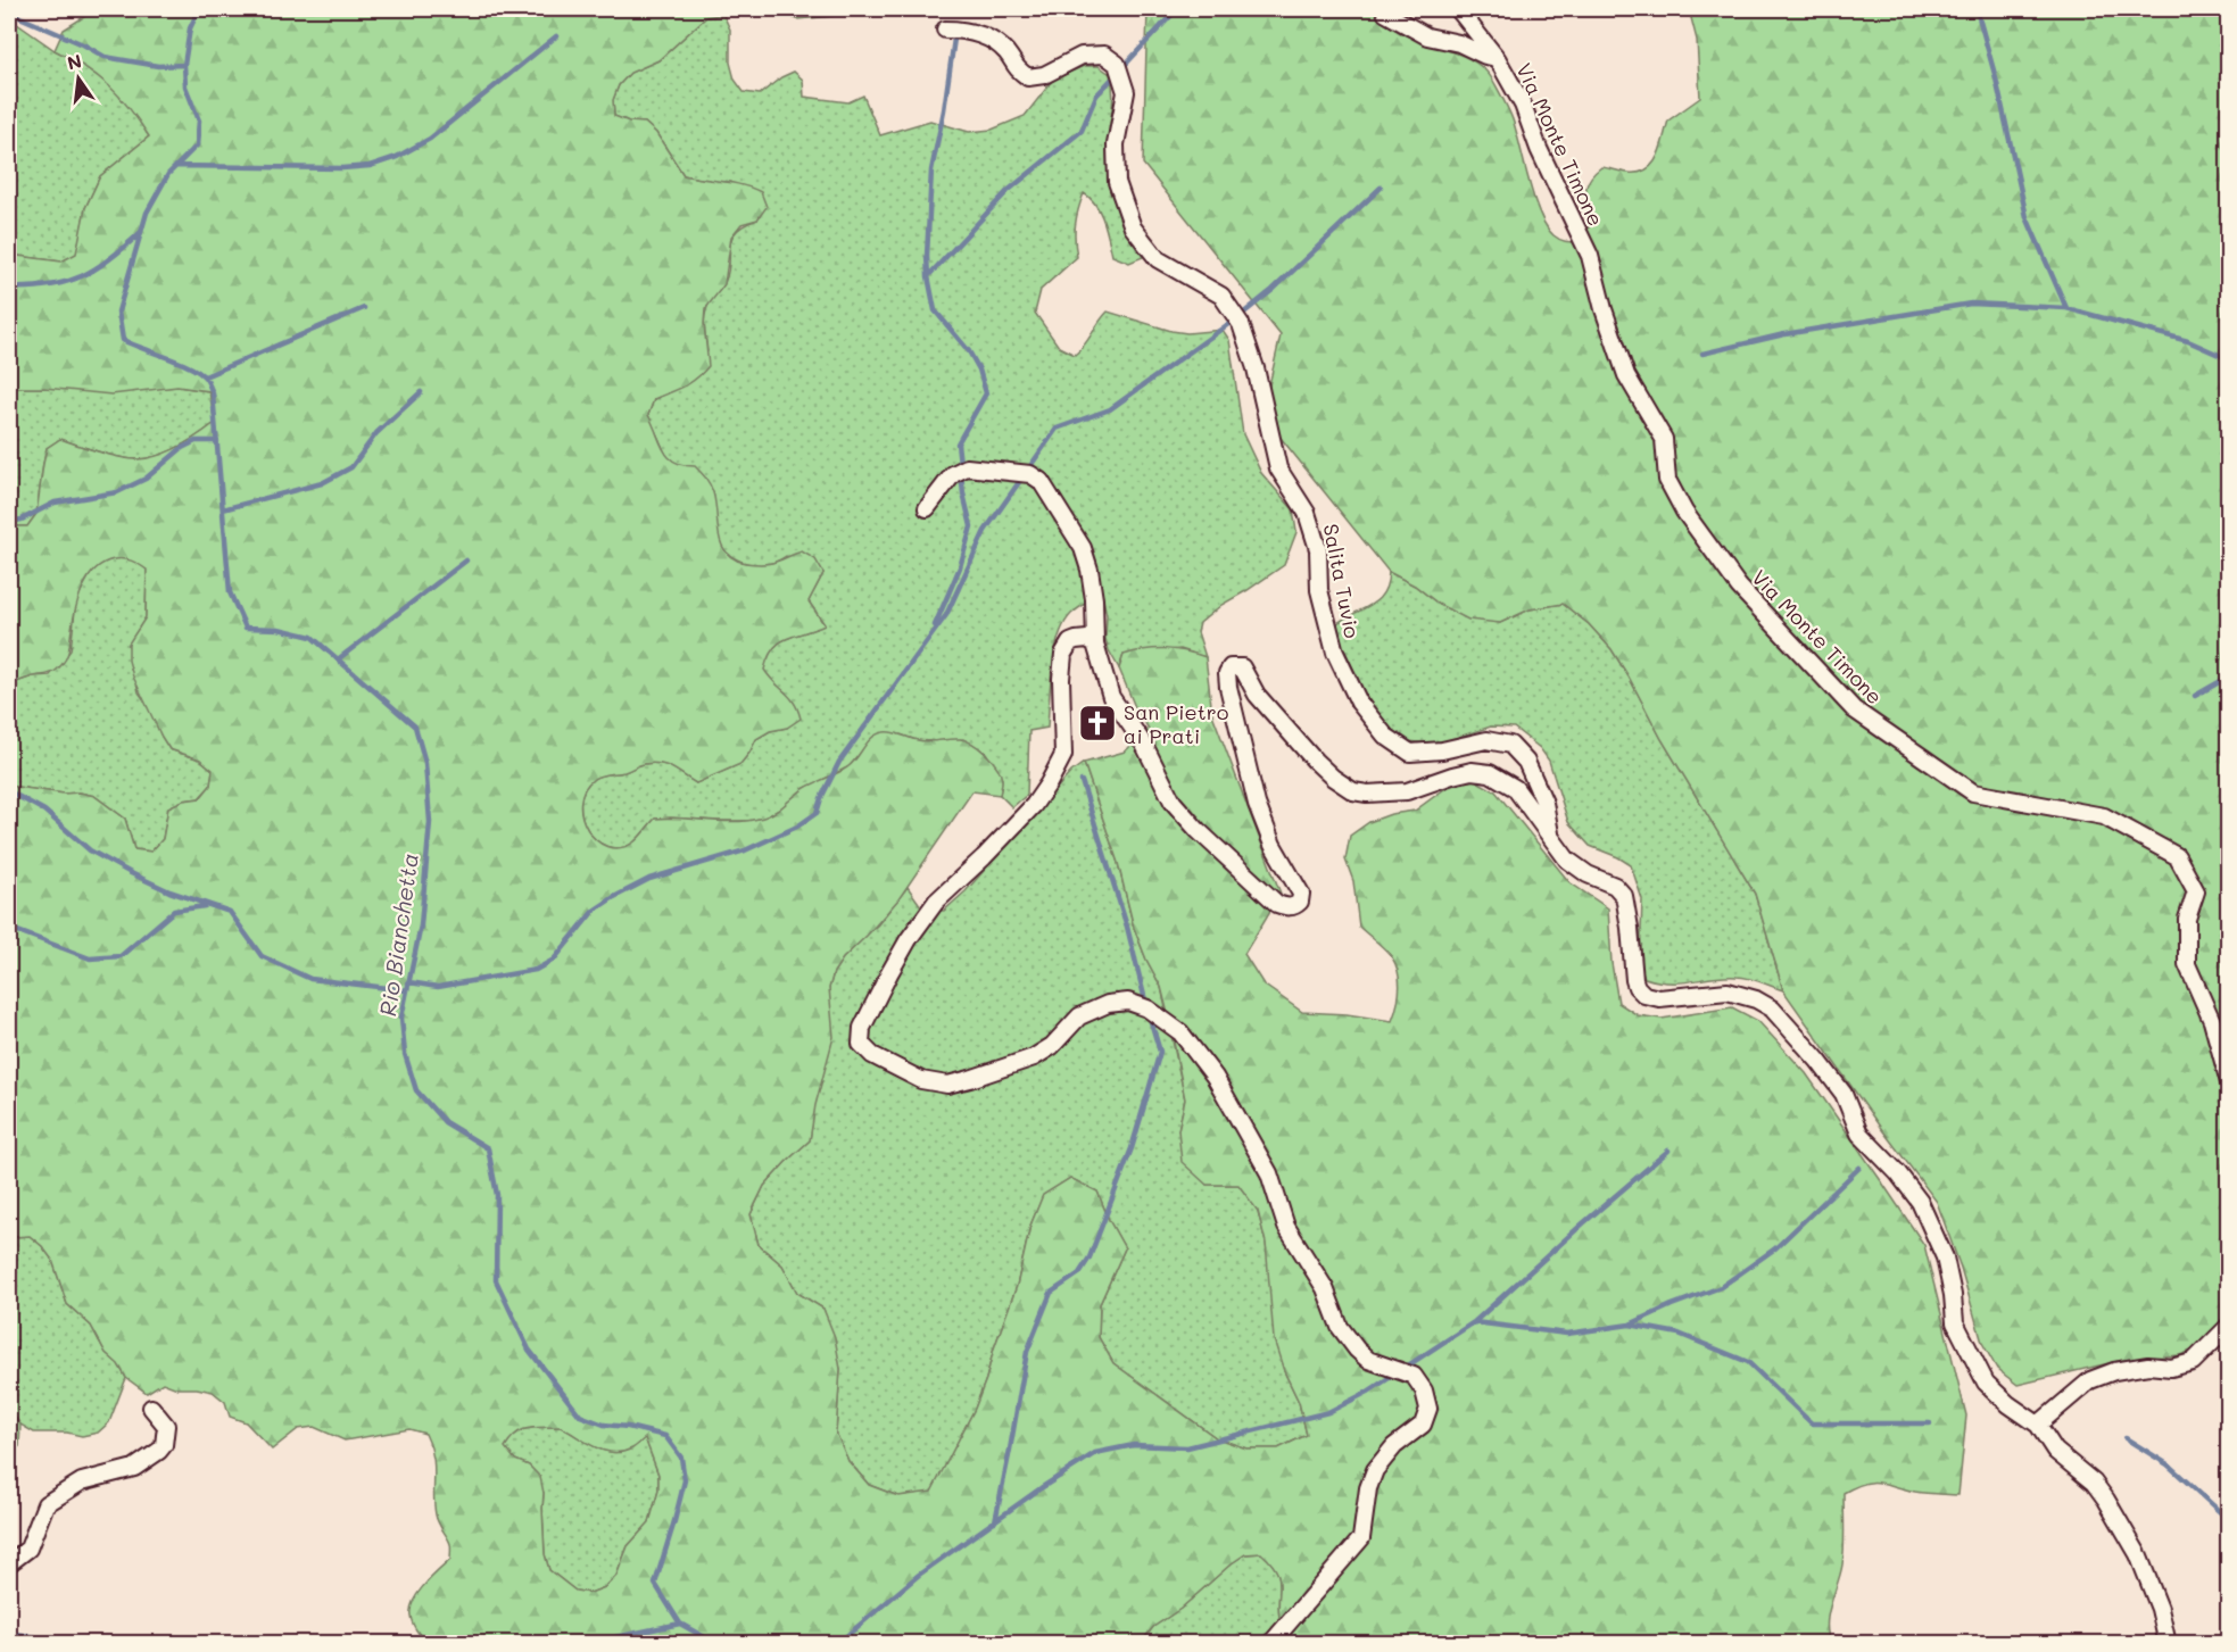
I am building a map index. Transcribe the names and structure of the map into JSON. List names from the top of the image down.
{
  "streets": {
    "street": ["Via Monte Timone", "Salita Tuvio"]
  },
  "water": ["Rio Bianchetta"],
  "places": {
    "church": ["San Pietro ai Prati"]
  },
  "north": "top"
}
